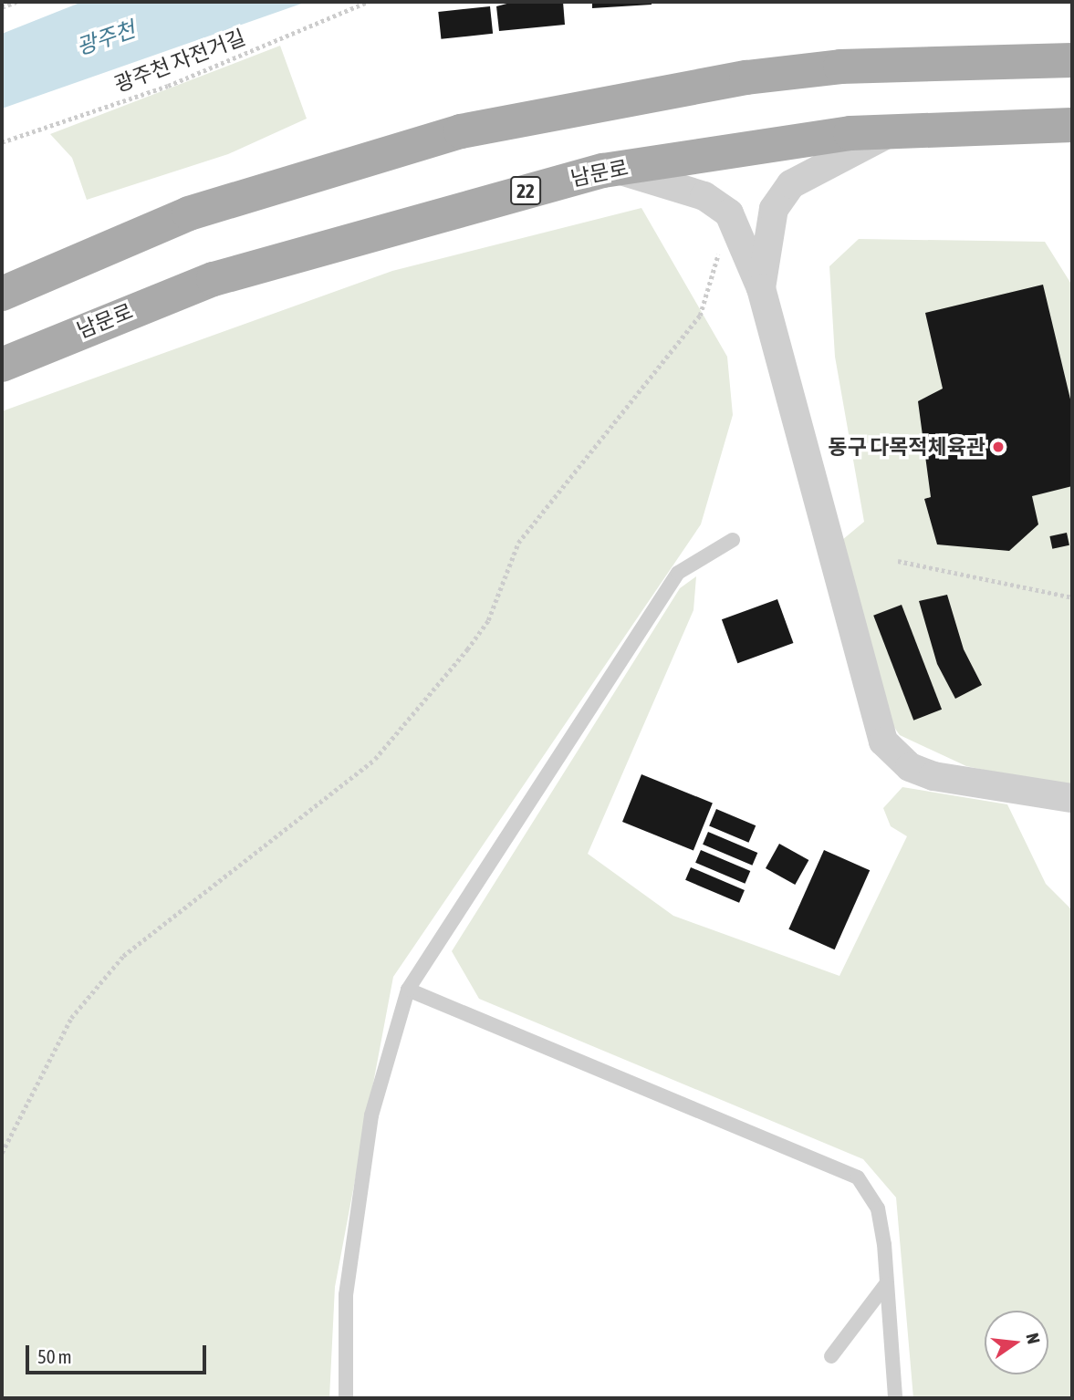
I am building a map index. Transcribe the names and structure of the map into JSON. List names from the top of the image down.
{
  "streets": {
    "main road": ["남문로", "22"],
    "path": ["광주천 자전거길"]
  },
  "water": ["광주천"],
  "places": ["동구 다목적체육관"],
  "scale_bar": "50 m",
  "north": "right"
}
